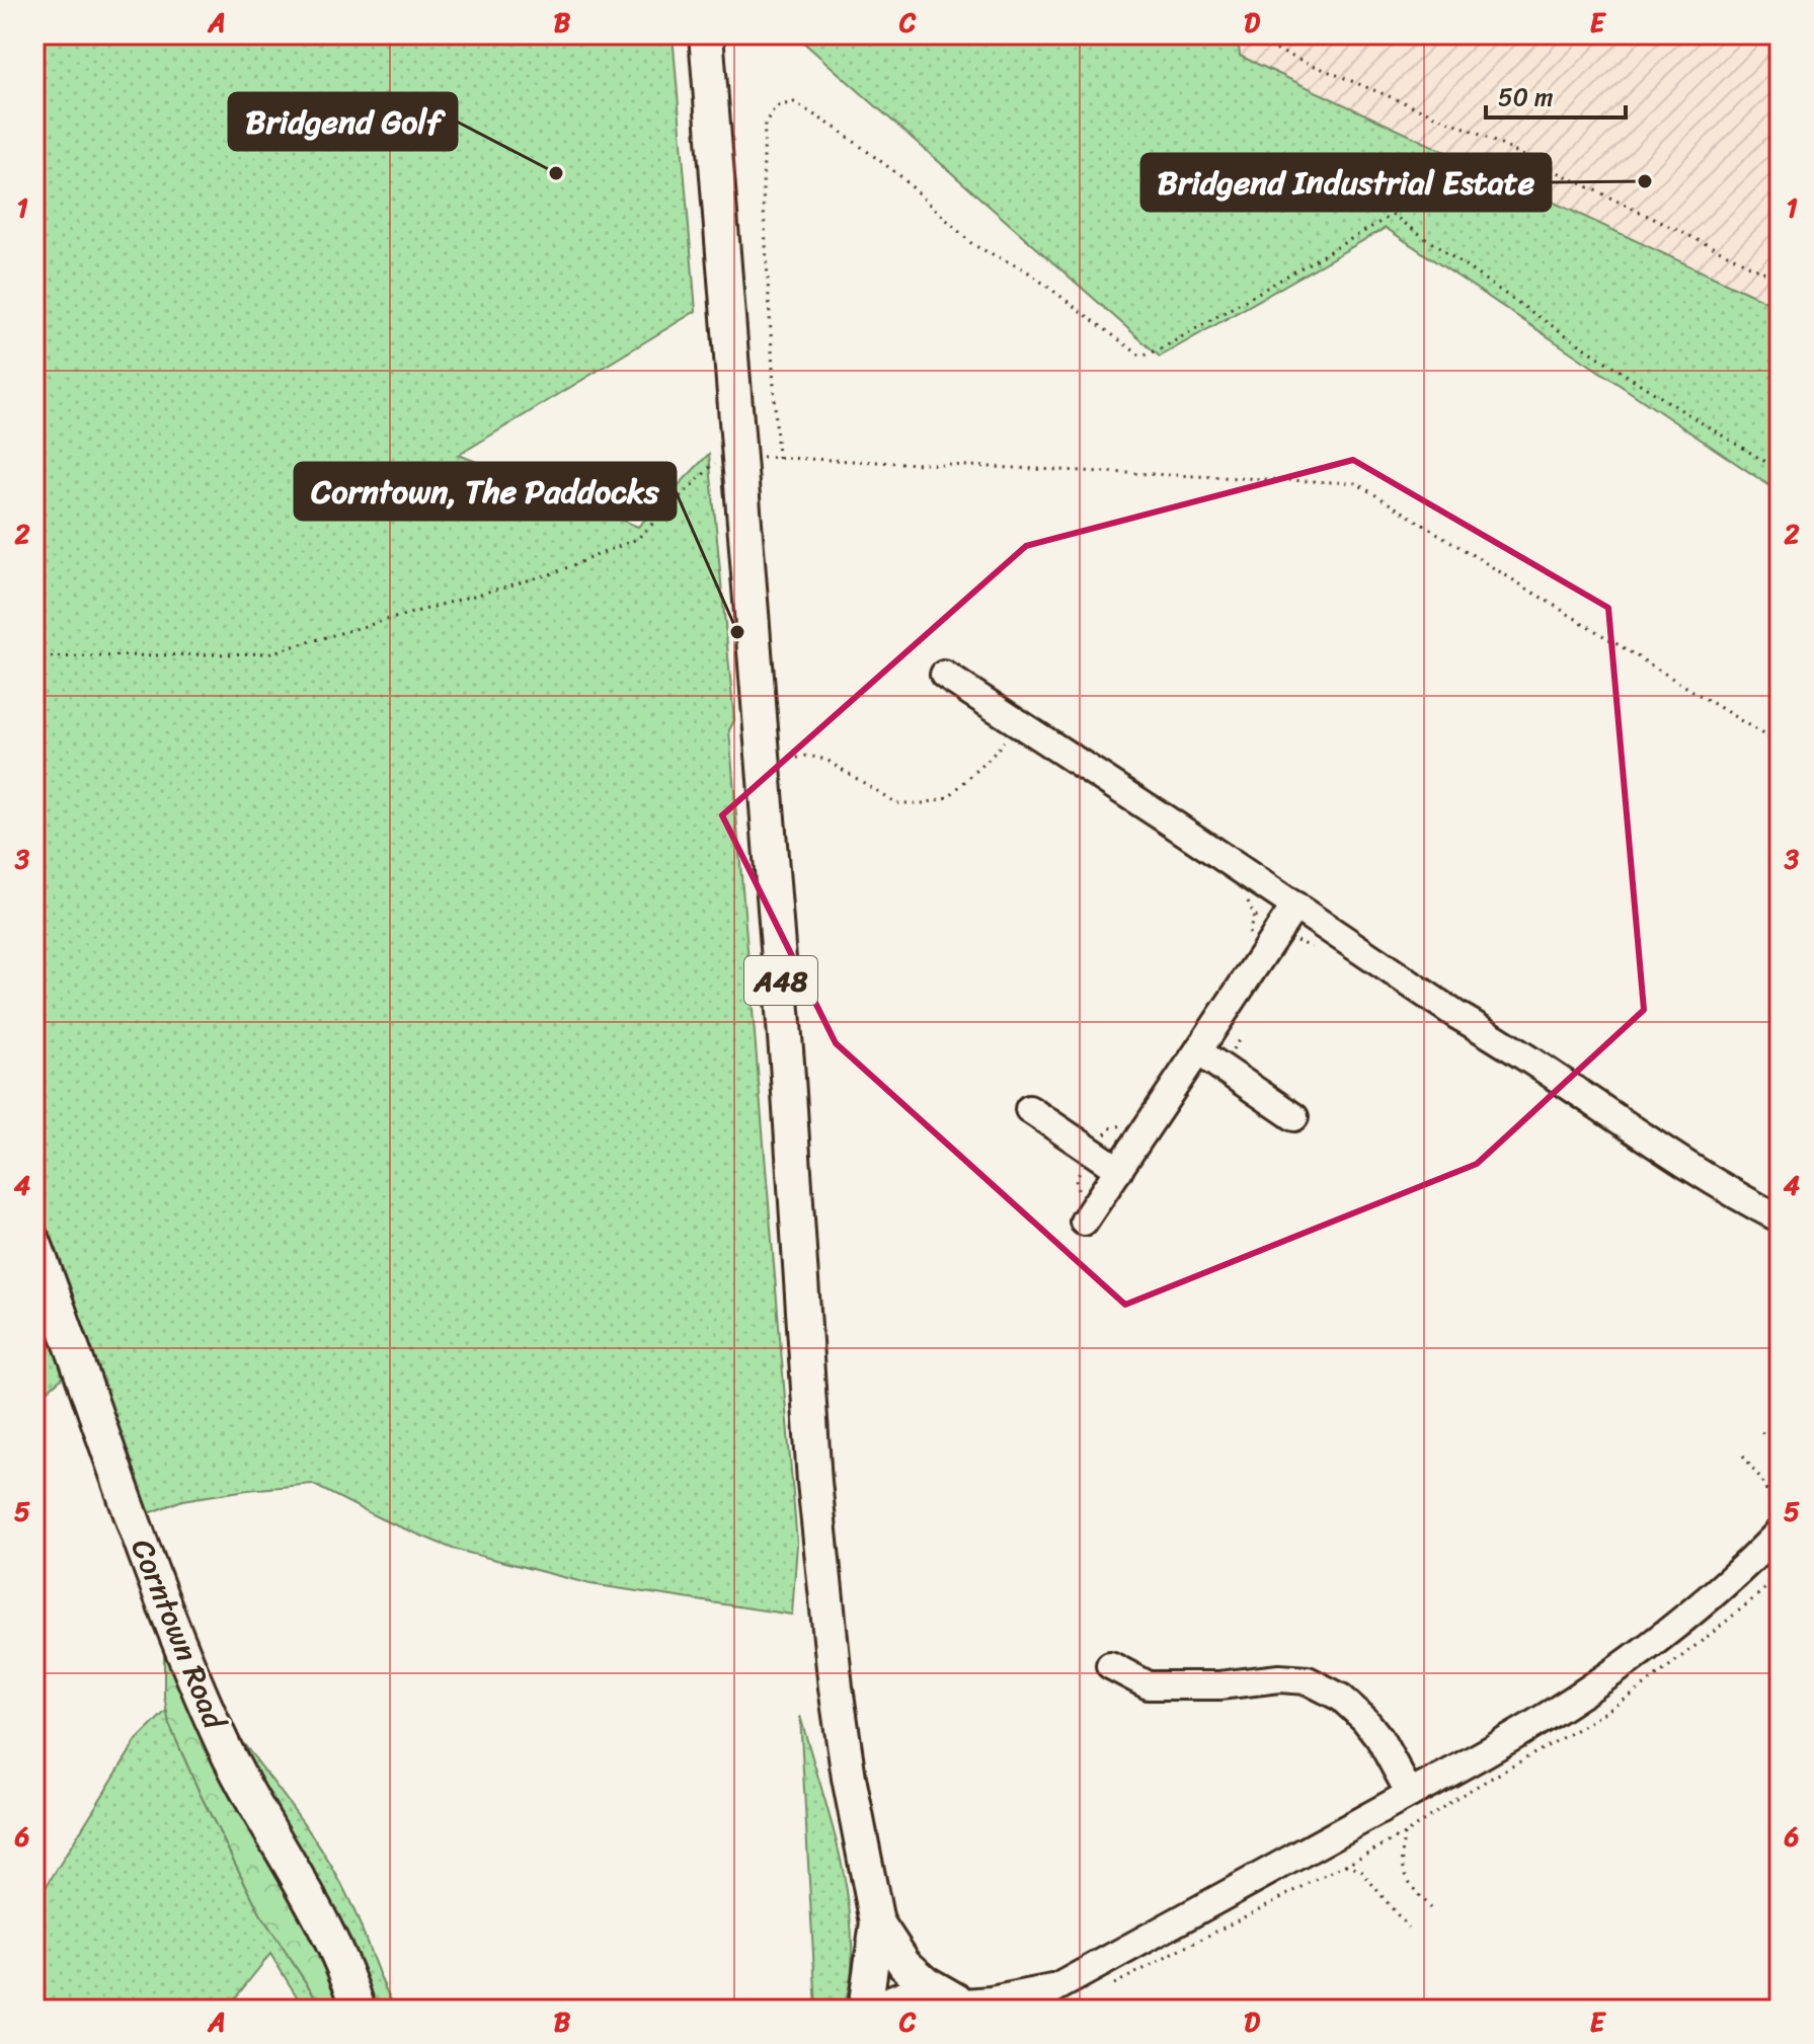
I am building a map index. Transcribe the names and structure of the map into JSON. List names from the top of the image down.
{
  "streets": {
    "main road": ["A48", "Corntown Road"]
  },
  "places": ["Bridgend Golf", "Bridgend Industrial Estate", "Corntown, The Paddocks"],
  "scale_bar": "50 m",
  "grid": {
    "columns": [
      "A",
      "B",
      "C",
      "D",
      "E"
    ],
    "rows": [
      "1",
      "2",
      "3",
      "4",
      "5",
      "6"
    ]
  }
}
